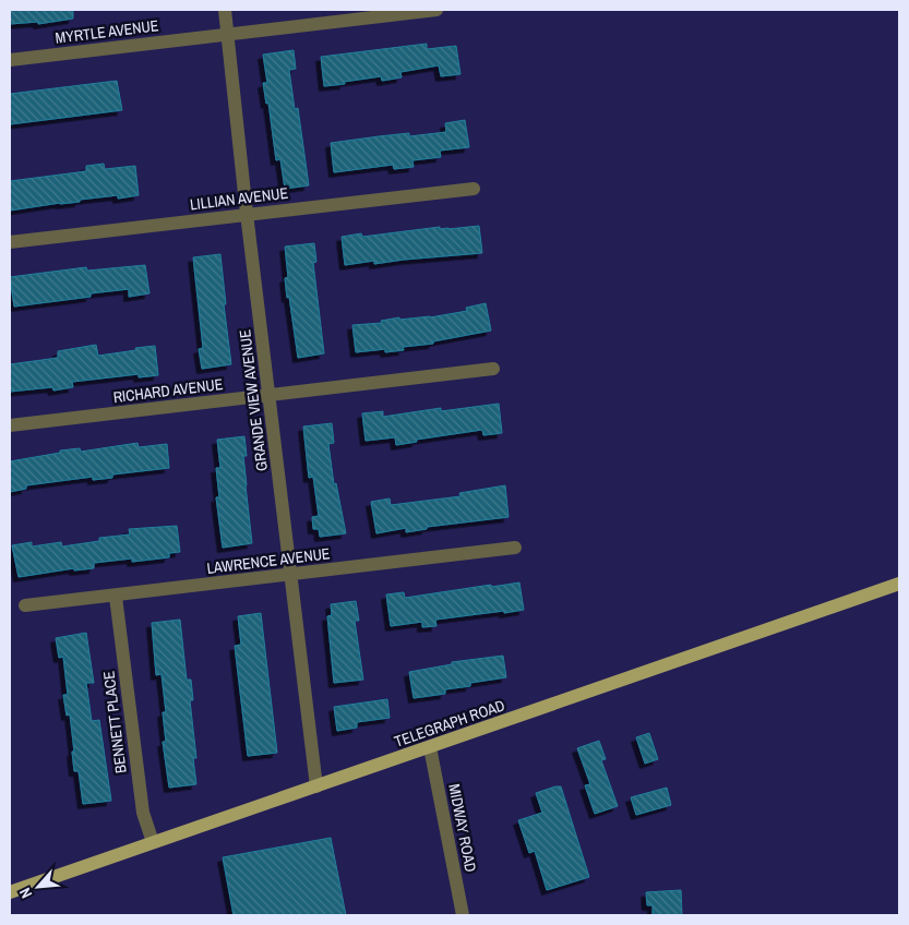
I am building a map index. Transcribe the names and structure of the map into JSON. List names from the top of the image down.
{
  "streets": {
    "main road": ["TELEGRAPH ROAD"],
    "street": [
      "MYRTLE AVENUE",
      "LILLIAN AVENUE",
      "RICHARD AVENUE",
      "GRANDE VIEW AVENUE",
      "LAWRENCE AVENUE",
      "BENNETT PLACE",
      "MIDWAY ROAD"
    ]
  },
  "crossings": [
    ["MYRTLE AVENUE", "GRANDE VIEW AVENUE"],
    ["LILLIAN AVENUE", "GRANDE VIEW AVENUE"],
    ["RICHARD AVENUE", "GRANDE VIEW AVENUE"],
    ["GRANDE VIEW AVENUE", "LAWRENCE AVENUE"],
    ["GRANDE VIEW AVENUE", "TELEGRAPH ROAD"],
    ["LAWRENCE AVENUE", "BENNETT PLACE"],
    ["BENNETT PLACE", "TELEGRAPH ROAD"],
    ["TELEGRAPH ROAD", "MIDWAY ROAD"]
  ],
  "north": "bottom left"
}
